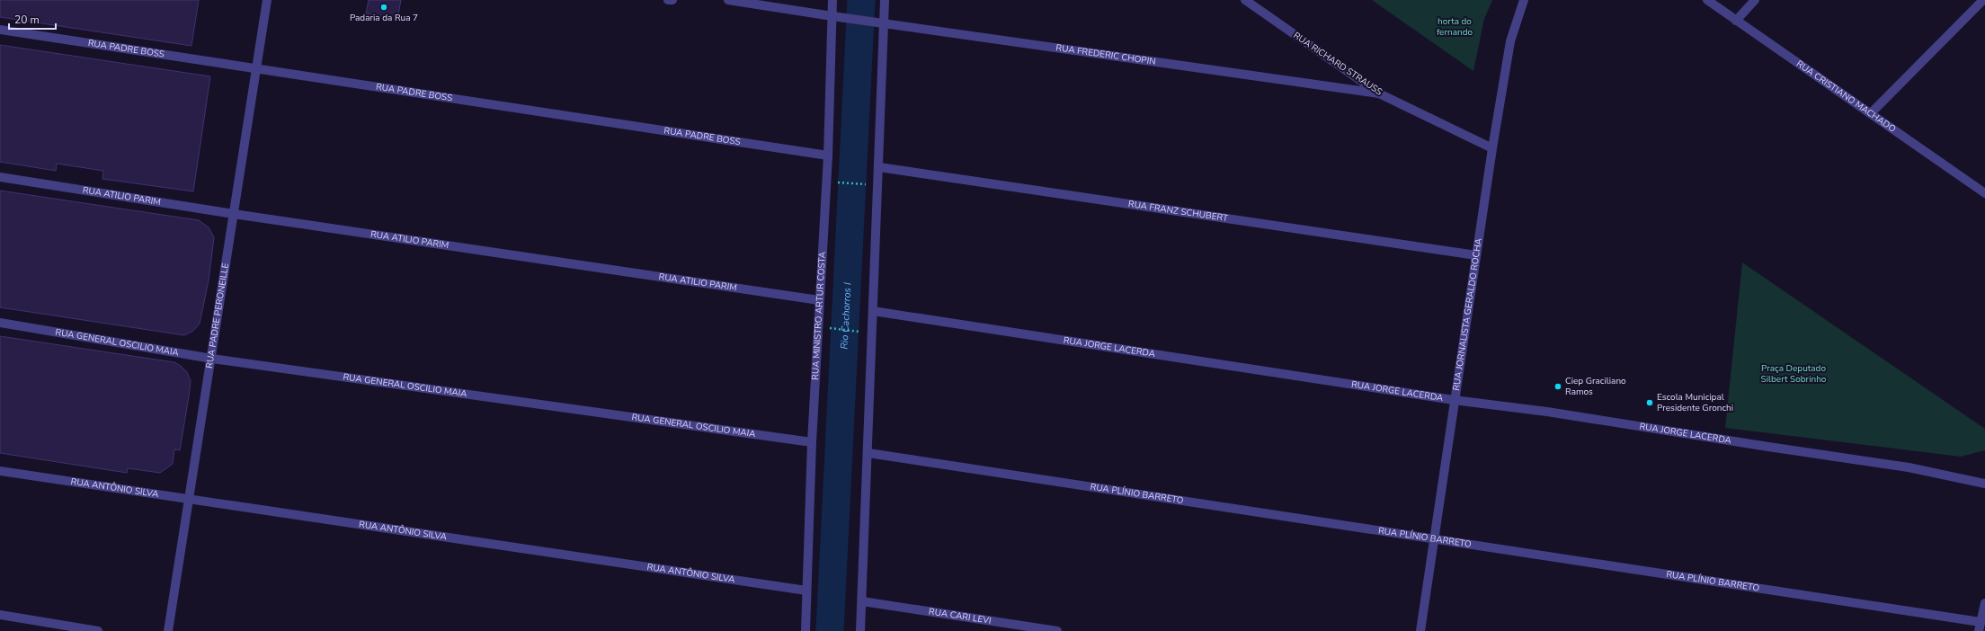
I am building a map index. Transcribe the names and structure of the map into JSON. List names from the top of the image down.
{
  "streets": {
    "street": [
      "RUA PADRE BOSS",
      "RUA FREDERIC CHOPIN",
      "RUA RICHARD STRAUSS",
      "RUA CRISTIANO MACHADO",
      "RUA ATILIO PARIM",
      "RUA FRANZ SCHUBERT",
      "RUA JORNALISTA GERALDO ROCHA",
      "RUA PADRE PERONEILLE",
      "RUA MINISTRO ARTUR COSTA",
      "RUA GENERAL OSCILIO MAIA",
      "RUA JORGE LACERDA",
      "RUA ANTÔNIO SILVA",
      "RUA PLÍNIO BARRETO",
      "RUA CARI LEVI"
    ]
  },
  "crossings": [
    ["RUA PADRE BOSS", "RUA PADRE PERONEILLE"],
    ["RUA PADRE BOSS", "RUA MINISTRO ARTUR COSTA"],
    ["RUA FREDERIC CHOPIN", "RUA RICHARD STRAUSS"],
    ["RUA FREDERIC CHOPIN", "RUA MINISTRO ARTUR COSTA"],
    ["RUA RICHARD STRAUSS", "RUA JORNALISTA GERALDO ROCHA"],
    ["RUA ATILIO PARIM", "RUA PADRE PERONEILLE"],
    ["RUA ATILIO PARIM", "RUA MINISTRO ARTUR COSTA"],
    ["RUA FRANZ SCHUBERT", "RUA JORNALISTA GERALDO ROCHA"],
    ["RUA JORNALISTA GERALDO ROCHA", "RUA JORGE LACERDA"],
    ["RUA JORNALISTA GERALDO ROCHA", "RUA PLÍNIO BARRETO"],
    ["RUA PADRE PERONEILLE", "RUA GENERAL OSCILIO MAIA"],
    ["RUA PADRE PERONEILLE", "RUA ANTÔNIO SILVA"],
    ["RUA MINISTRO ARTUR COSTA", "RUA GENERAL OSCILIO MAIA"],
    ["RUA MINISTRO ARTUR COSTA", "RUA ANTÔNIO SILVA"]
  ],
  "water": ["Rio Cachorros I"],
  "parks": ["horta do fernando", "Praça Deputado Silbert Sobrinho"],
  "places": ["Padaria da Rua 7", "Ciep Graciliano Ramos", "Escola Municipal Presidente Gronchi"],
  "scale_bar": "20 m"
}
